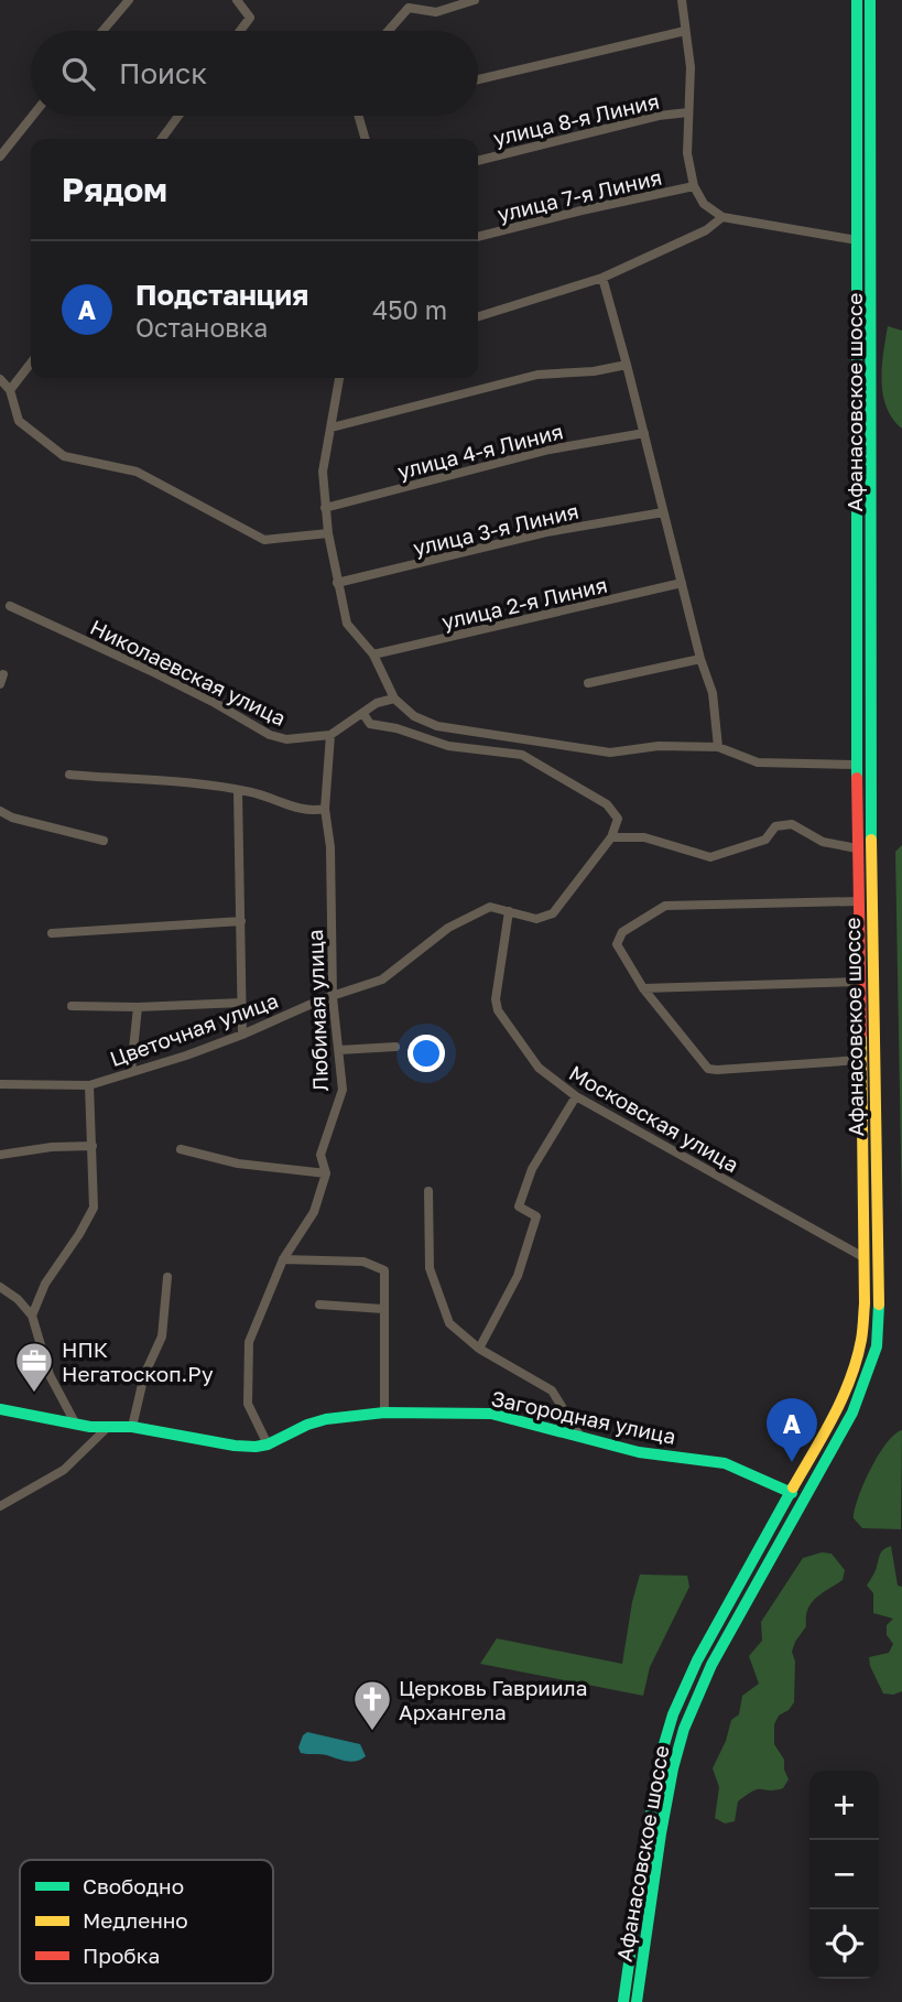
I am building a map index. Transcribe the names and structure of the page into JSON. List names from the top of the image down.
{
  "streets": {
    "main road": ["Афанасовское шоссе", "Загородная улица"],
    "street": [
      "улица 8-я Линия",
      "улица 7-я Линия",
      "улица 4-я Линия",
      "улица 3-я Линия",
      "улица 2-я Линия",
      "Николаевская улица",
      "Любимая улица",
      "Цветочная улица",
      "Московская улица"
    ]
  },
  "crossings": [
    ["Афанасовское шоссе", "Московская улица"],
    ["Афанасовское шоссе", "Загородная улица"],
    ["Николаевская улица", "Любимая улица"],
    ["Любимая улица", "Цветочная улица"],
    ["Любимая улица", "Загородная улица"],
    ["Цветочная улица", "Московская улица"]
  ],
  "places": {
    "office": ["НПК Негатоскоп.Ру"],
    "church": ["Церковь Гавриила Архангела"]
  },
  "legend": ["Свободно", "Медленно", "Пробка"],
  "page": {
    "search": "Поиск",
    "heading": "Рядом",
    "list": [
      {
        "mark": "A",
        "name": "Подстанция",
        "note": "Остановка",
        "value": "450 m"
      }
    ],
    "pins": "A",
    "map_buttons": ["+", "−"]
  }
}
